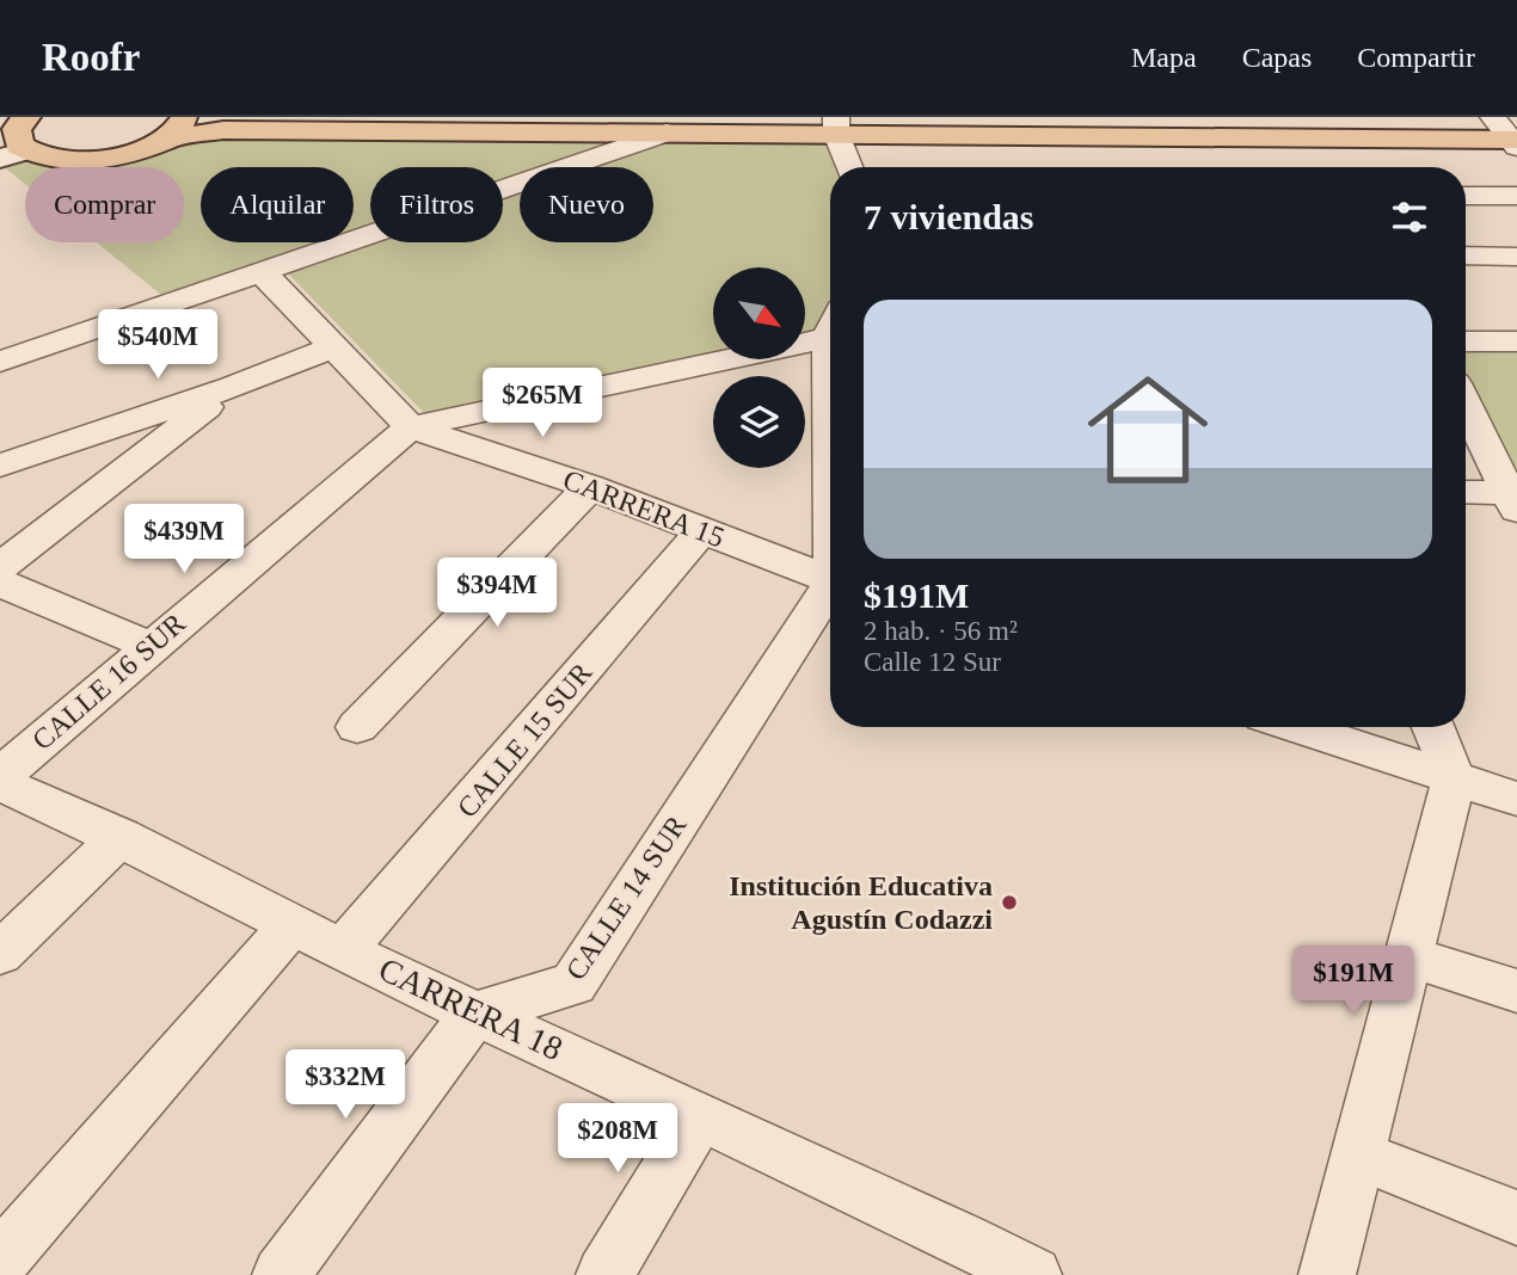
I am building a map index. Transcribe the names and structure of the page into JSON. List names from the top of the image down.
{
  "streets": {
    "street": [
      "CARRERA 15",
      "CALLE 16 SUR",
      "CALLE 15 SUR",
      "CALLE 14 SUR",
      "CARRERA 18"
    ]
  },
  "crossings": [
    ["CARRERA 15", "CALLE 16 SUR"],
    ["CARRERA 15", "CALLE 15 SUR"],
    ["CALLE 15 SUR", "CARRERA 18"],
    ["CALLE 14 SUR", "CARRERA 18"]
  ],
  "places": ["Institución Educativa Agustín Codazzi"],
  "north": "bottom right",
  "page": {
    "header": "Roofr",
    "nav": ["Mapa", "Capas", "Compartir"],
    "chip": [
      "Comprar",
      "Alquilar",
      "Filtros",
      "Nuevo"
    ],
    "heading": "7 viviendas",
    "list": [
      {
        "name": "$191M",
        "note": "2 hab. · 56 m² · Calle 12 Sur"
      }
    ],
    "price": [
      "$540M",
      "$265M",
      "$439M",
      "$394M",
      "$191M",
      "$332M",
      "$208M"
    ]
  }
}
